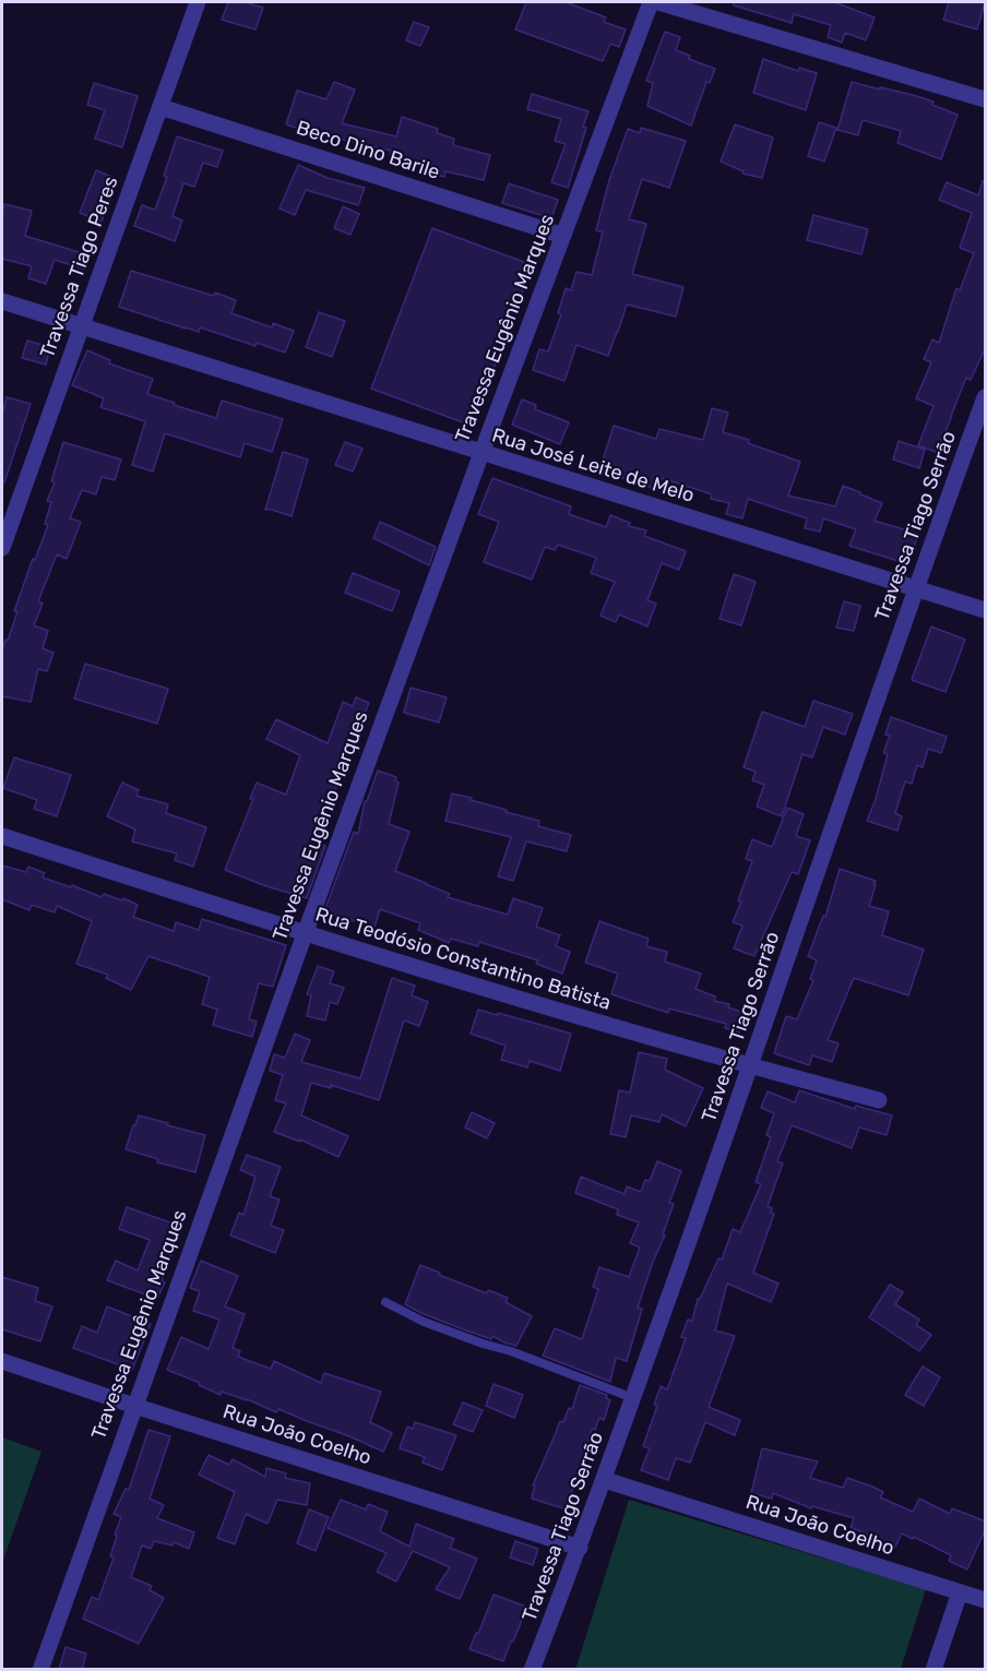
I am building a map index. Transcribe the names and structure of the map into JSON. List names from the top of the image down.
{
  "streets": {
    "street": [
      "Beco Dino Barile",
      "Travessa Tiago Peres",
      "Travessa Eugênio Marques",
      "Rua José Leite de Melo",
      "Travessa Tiago Serrão",
      "Rua Teodósio Constantino Batista",
      "Rua João Coelho"
    ]
  },
  "crossings": [
    ["Beco Dino Barile", "Travessa Tiago Peres"],
    ["Beco Dino Barile", "Travessa Eugênio Marques"],
    ["Travessa Tiago Peres", "Rua José Leite de Melo"],
    ["Travessa Eugênio Marques", "Rua José Leite de Melo"],
    ["Travessa Eugênio Marques", "Rua Teodósio Constantino Batista"],
    ["Travessa Eugênio Marques", "Rua João Coelho"],
    ["Rua José Leite de Melo", "Travessa Tiago Serrão"],
    ["Travessa Tiago Serrão", "Rua Teodósio Constantino Batista"],
    ["Travessa Tiago Serrão", "Rua João Coelho"]
  ]
}
